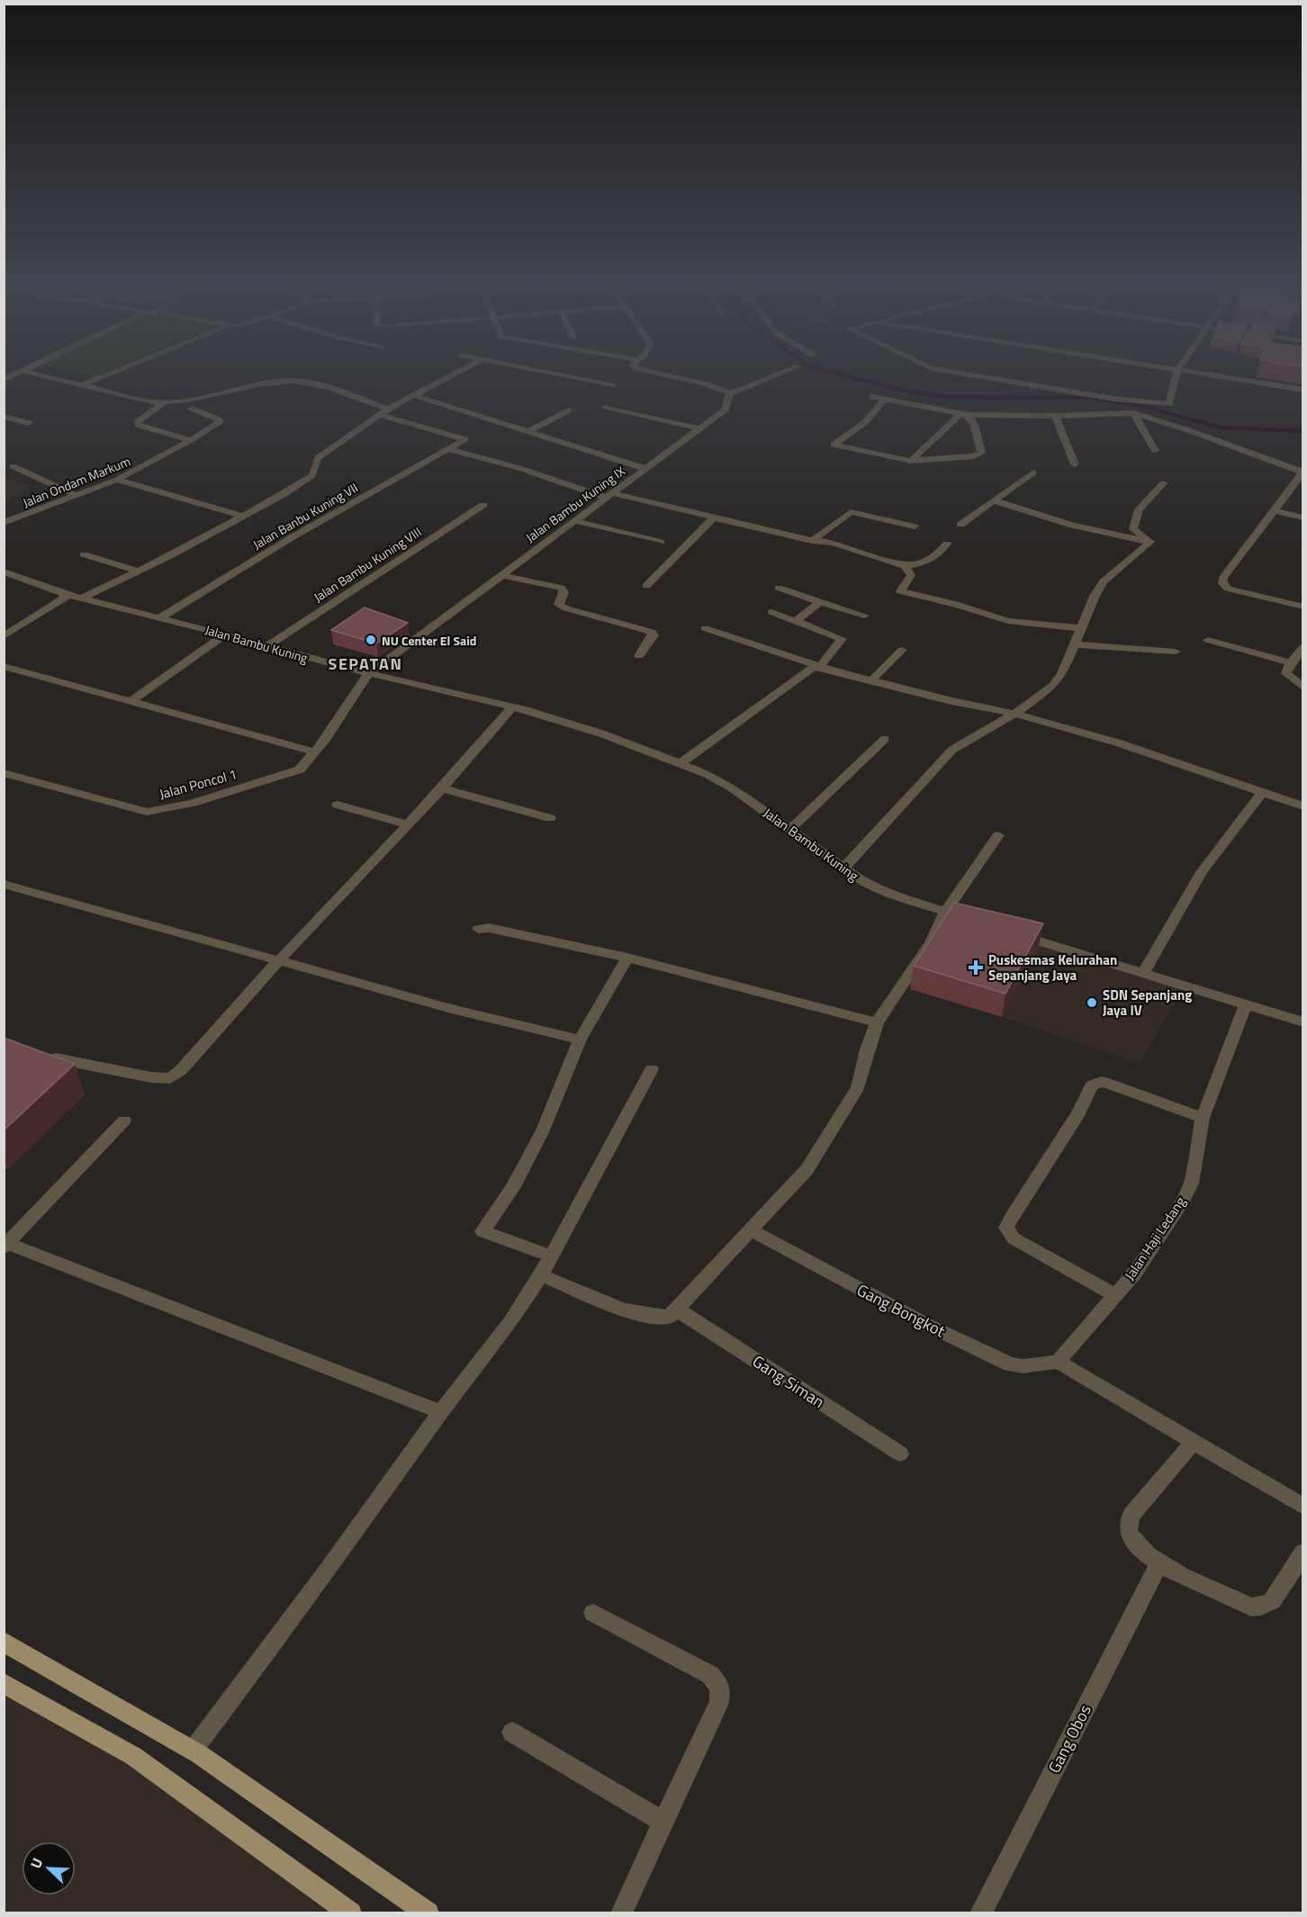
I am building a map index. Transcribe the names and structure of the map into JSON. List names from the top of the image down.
{
  "streets": {
    "street": [
      "Jalan Ondam Markum",
      "Jalan Bambu Kuning IX",
      "Jalan Banbu Kuning VII",
      "Jalan Bambu Kuning VIII",
      "Jalan Bambu Kuning",
      "Jalan Poncol 1",
      "Jalan Haji Ledang",
      "Gang Bongkot",
      "Gang Siman",
      "Gang Obos"
    ]
  },
  "crossings": [
    ["Jalan Bambu Kuning IX", "Jalan Bambu Kuning"],
    ["Jalan Banbu Kuning VII", "Jalan Bambu Kuning"],
    ["Jalan Bambu Kuning VIII", "Jalan Bambu Kuning"],
    ["Jalan Haji Ledang", "Gang Bongkot"]
  ],
  "districts": ["SEPATAN"],
  "places": {
    "other": ["NU Center El Said", "SDN Sepanjang Jaya IV"],
    "health": ["Puskesmas Kelurahan Sepanjang Jaya"]
  },
  "north": "top left"
}
